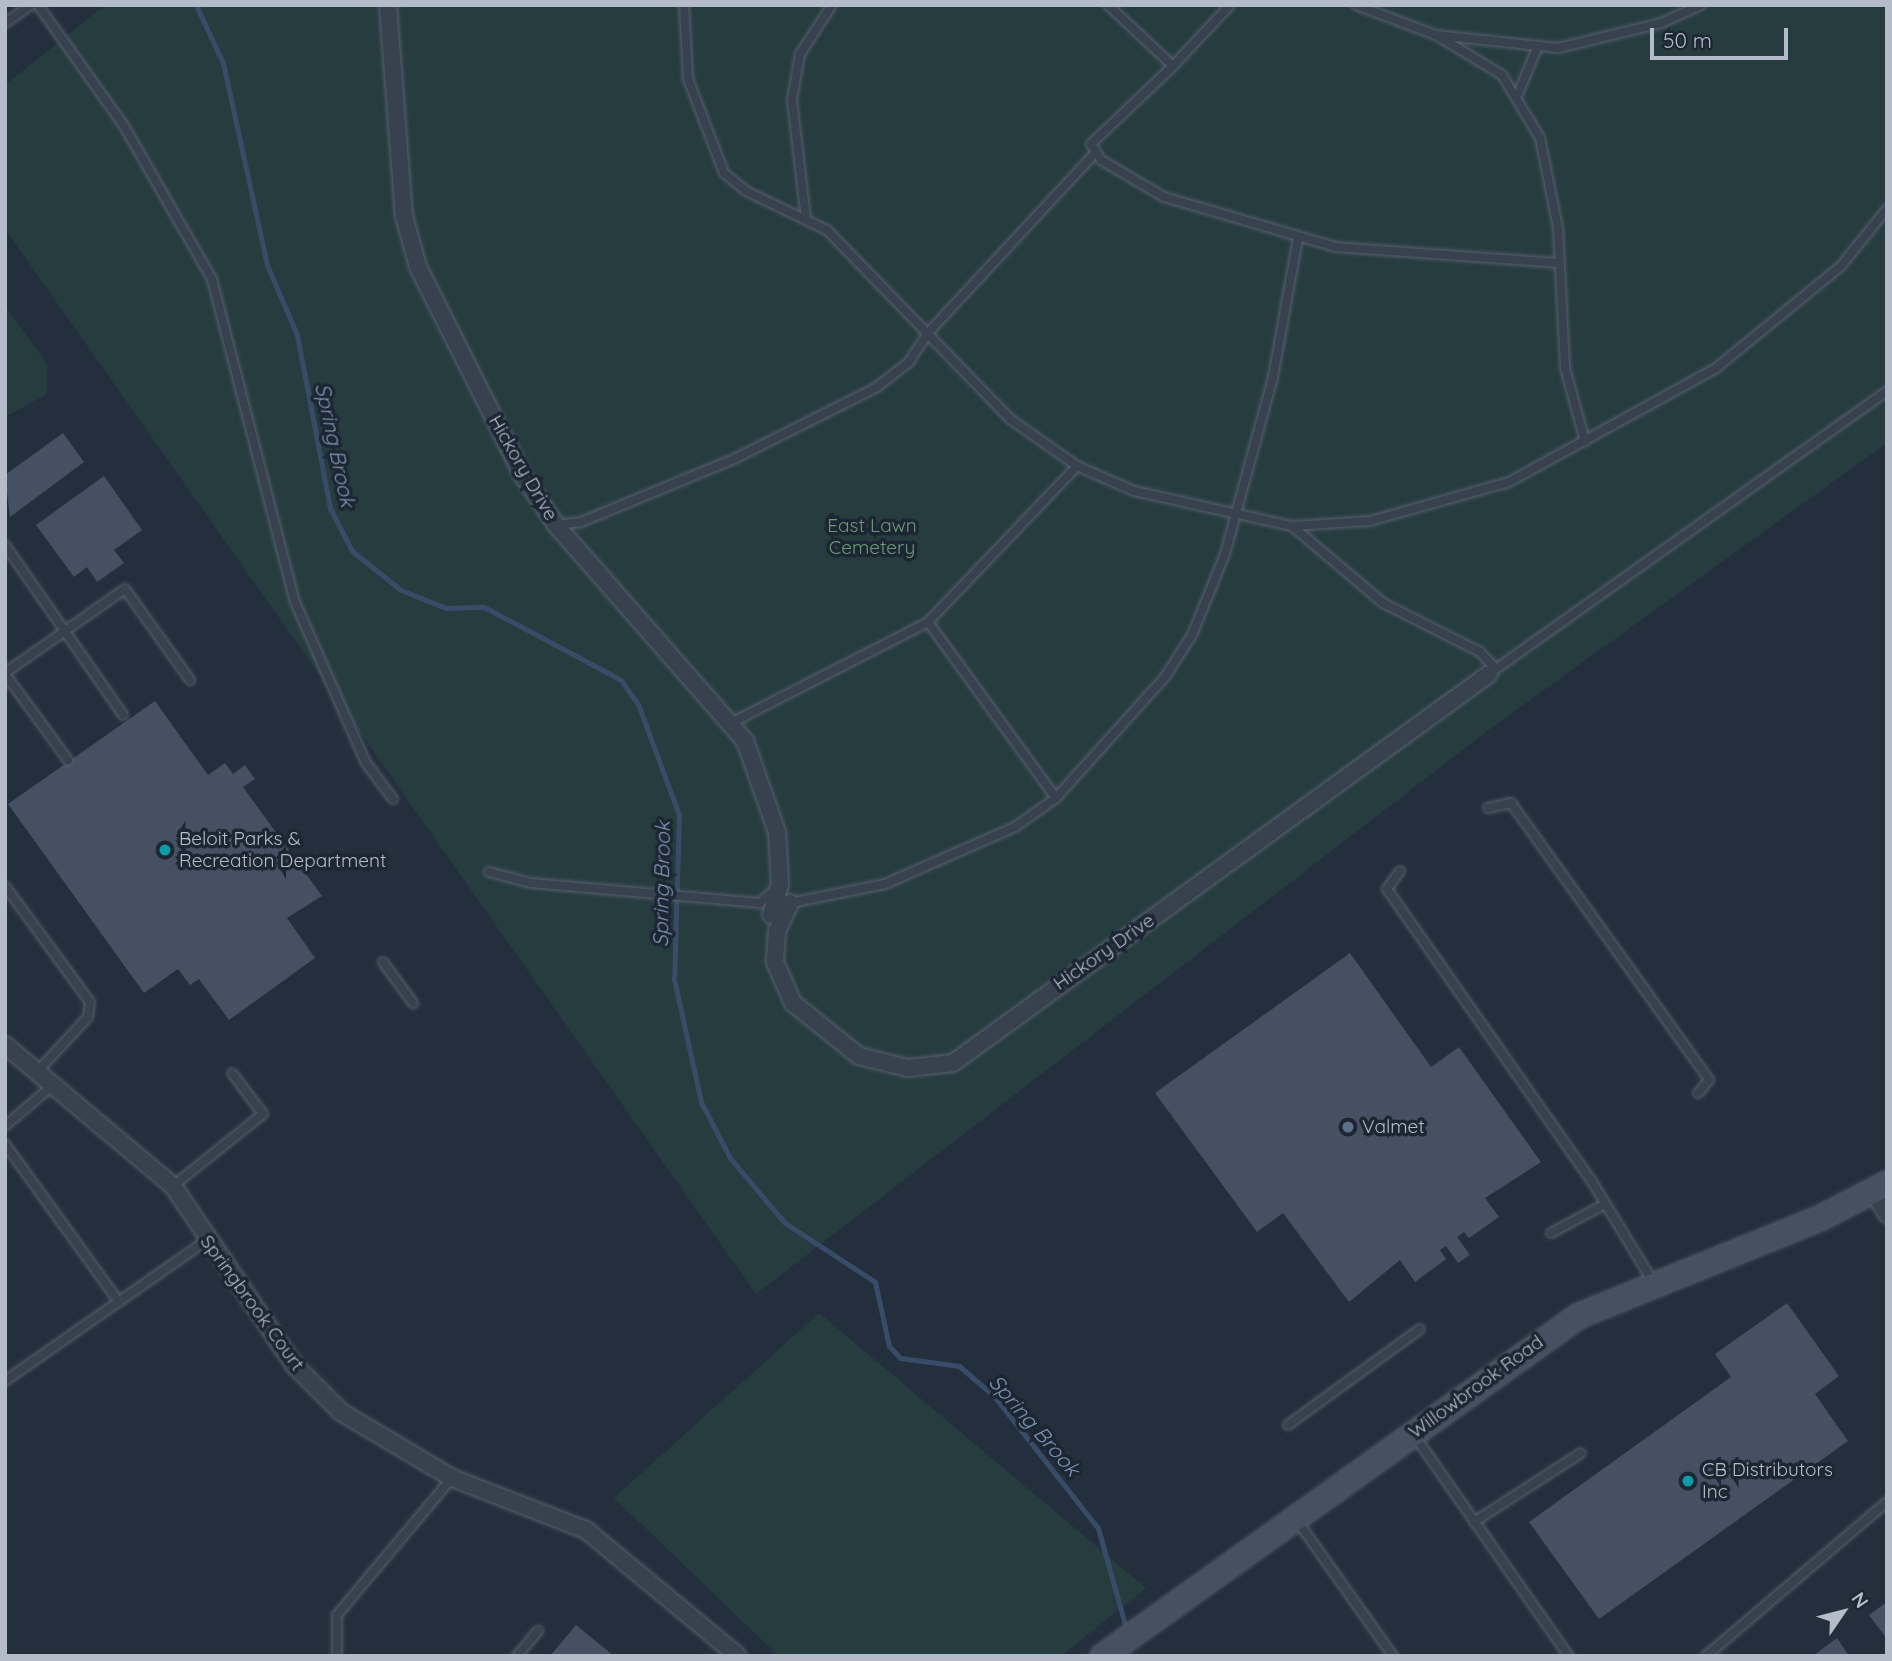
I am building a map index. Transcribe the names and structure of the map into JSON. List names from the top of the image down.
{
  "streets": {
    "street": ["Hickory Drive", "Springbrook Court", "Willowbrook Road"]
  },
  "water": ["Spring Brook"],
  "parks": ["East Lawn Cemetery"],
  "places": ["Beloit Parks & Recreation Department", "Valmet", "CB Distributors Inc"],
  "scale_bar": "50 m",
  "north": "top right"
}
